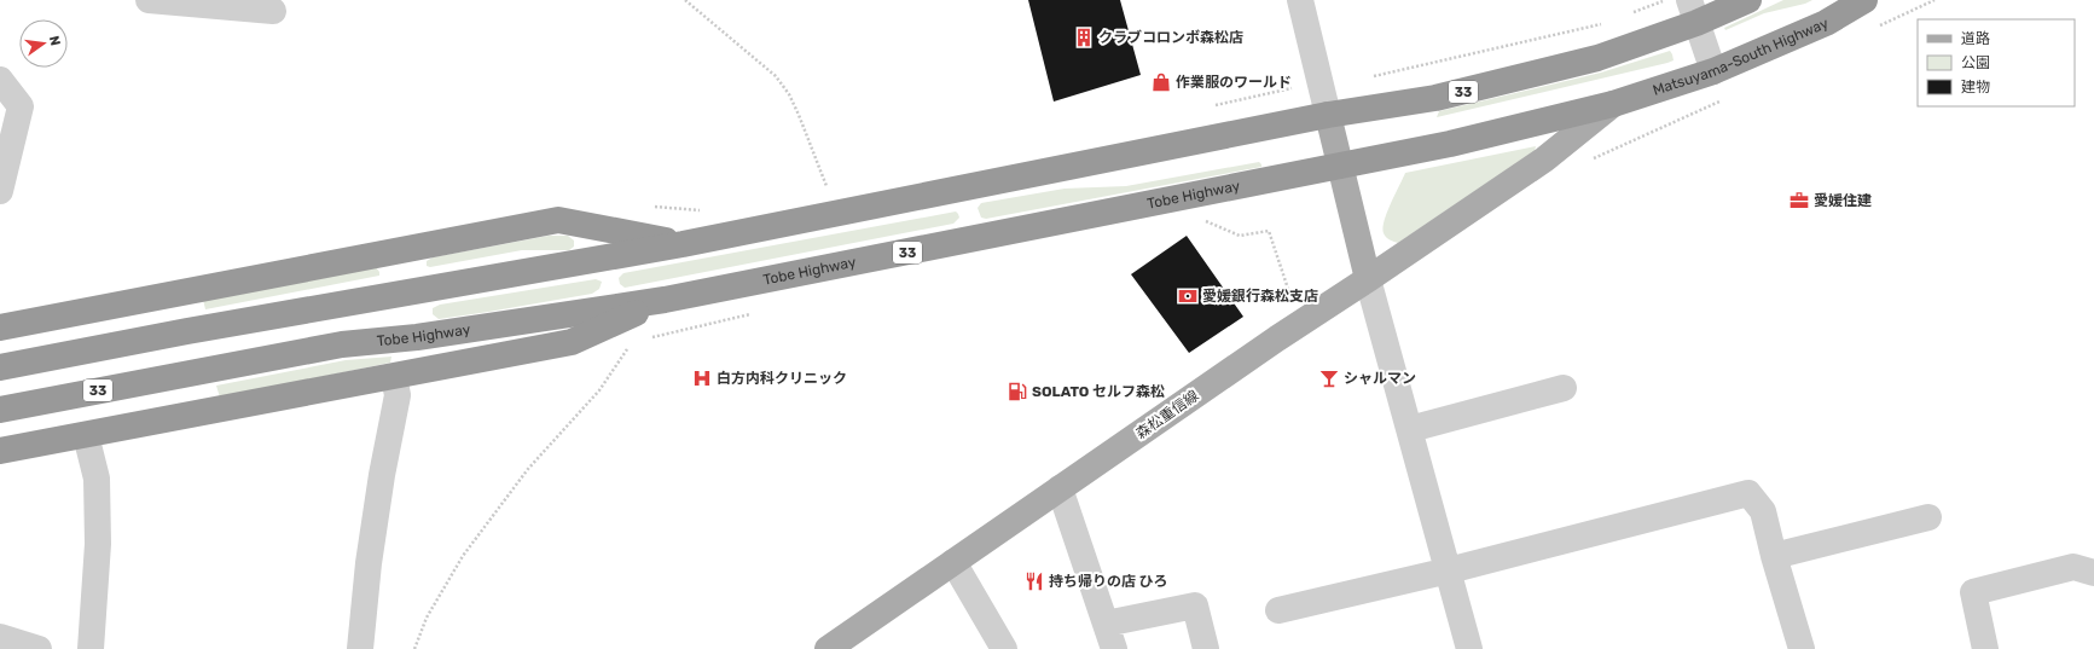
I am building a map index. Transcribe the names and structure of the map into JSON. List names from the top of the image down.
{
  "streets": {
    "highway": ["Matsuyama-South Highway", "33", "Tobe Highway"],
    "main road": ["森松重信線"]
  },
  "crossings": [
    ["Matsuyama-South Highway", "Tobe Highway"],
    ["Matsuyama-South Highway", "森松重信線"],
    ["Tobe Highway", "森松重信線"]
  ],
  "places": {
    "building": ["クラブコロンボ森松店"],
    "shop": ["作業服のワールド"],
    "office": ["愛媛住建"],
    "bank": ["愛媛銀行森松支店"],
    "hospital": ["白方内科クリニック"],
    "bar": ["シャルマン"],
    "fuel station": ["SOLATO セルフ森松"],
    "restaurant": ["持ち帰りの店 ひろ"]
  },
  "legend": ["道路", "公園", "建物"],
  "north": "right"
}
